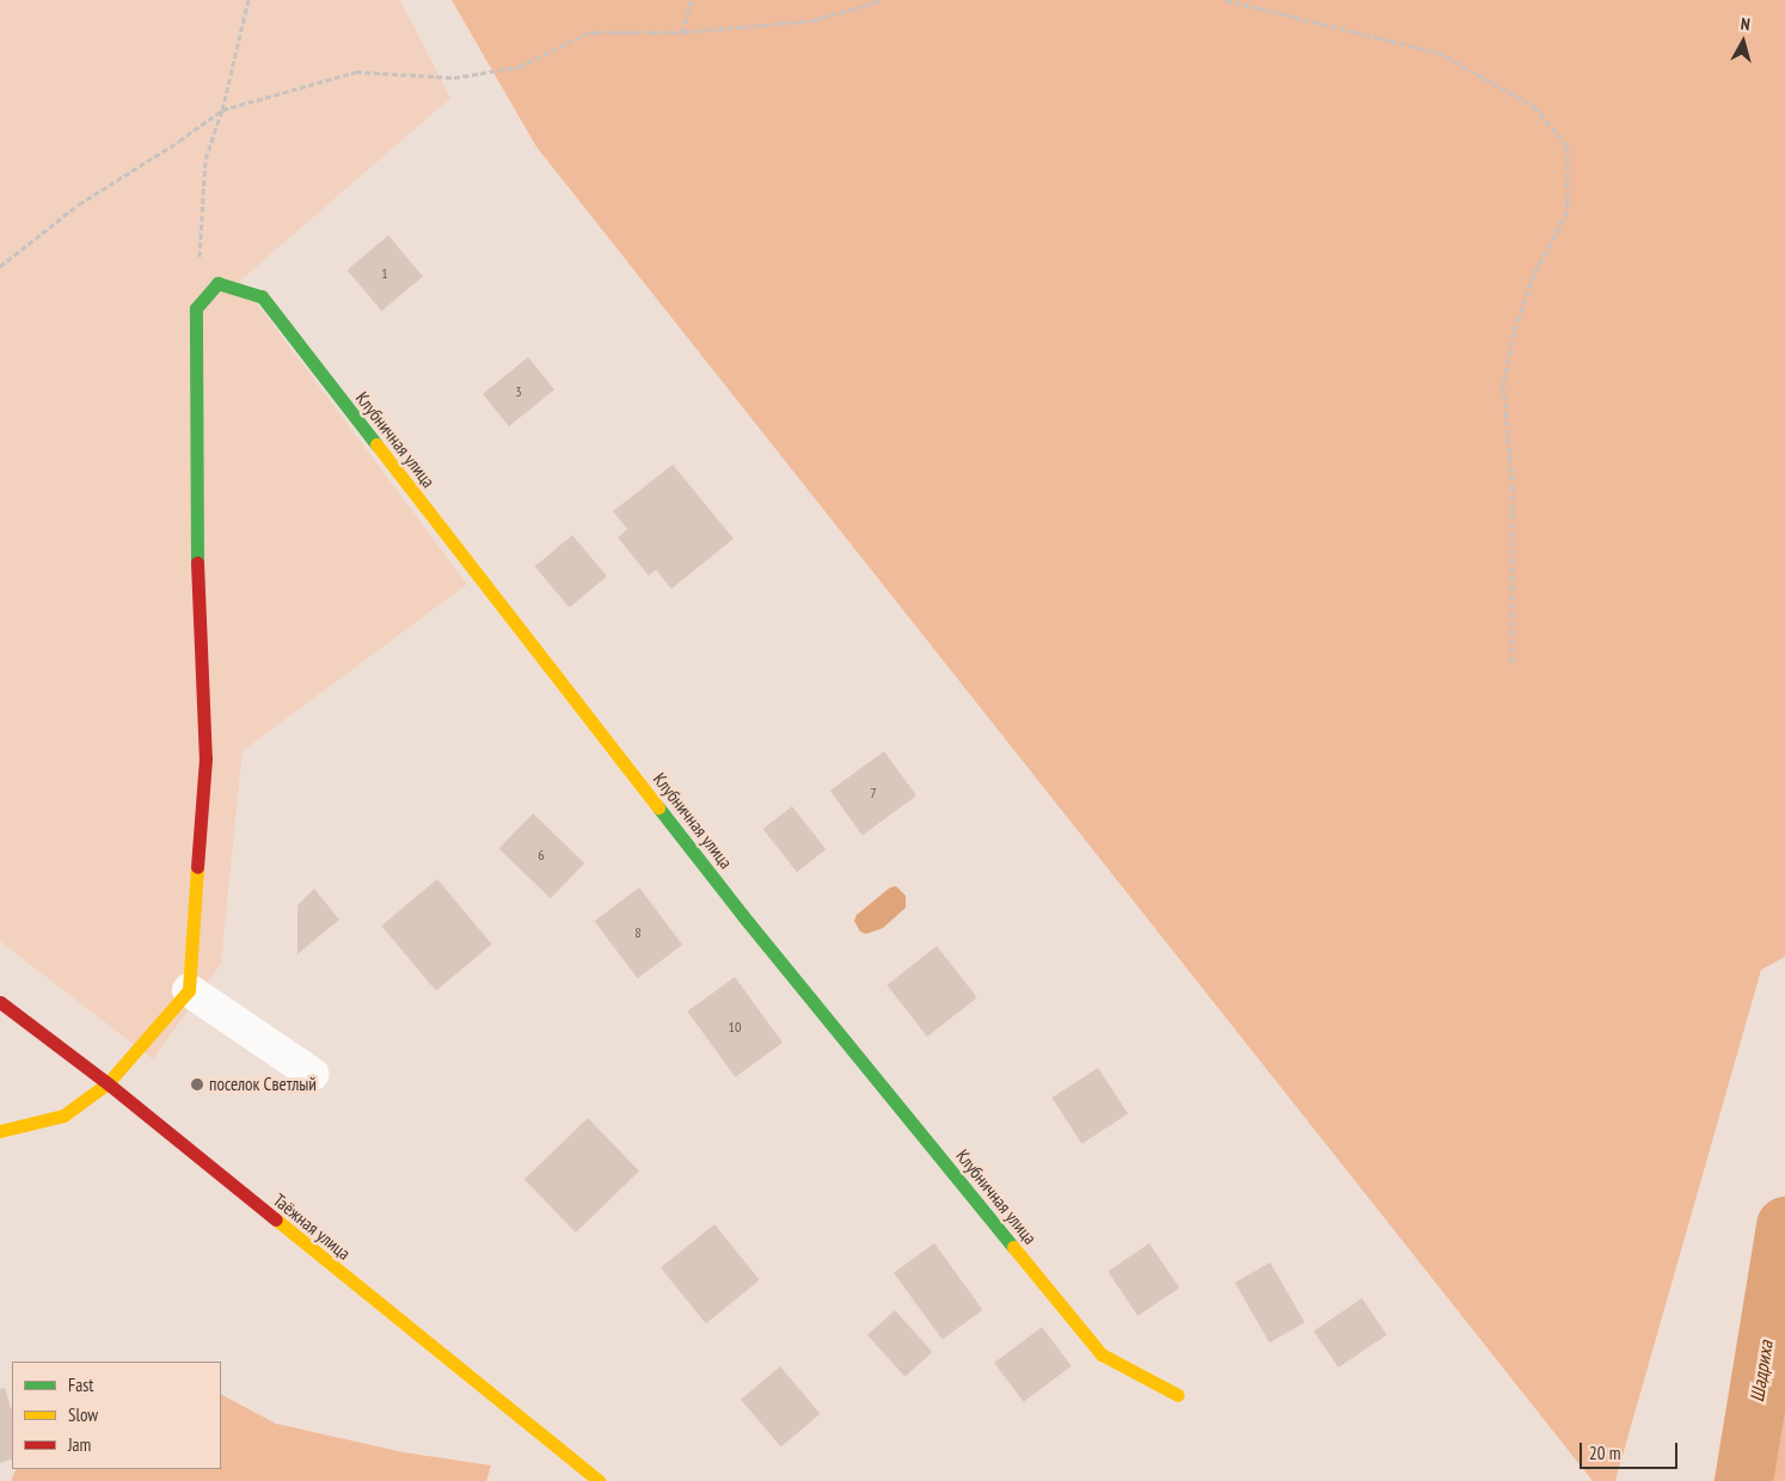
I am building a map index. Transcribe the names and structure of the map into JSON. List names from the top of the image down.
{
  "streets": {
    "street": ["Клубничная улица", "Таёжная улица"]
  },
  "water": ["Шадриха"],
  "places": ["поселок Светлый"],
  "house_numbers": [
    "1",
    "3",
    "7",
    "6",
    "8",
    "10"
  ],
  "legend": ["Fast", "Slow", "Jam"],
  "scale_bar": "20 m",
  "north": "top"
}
